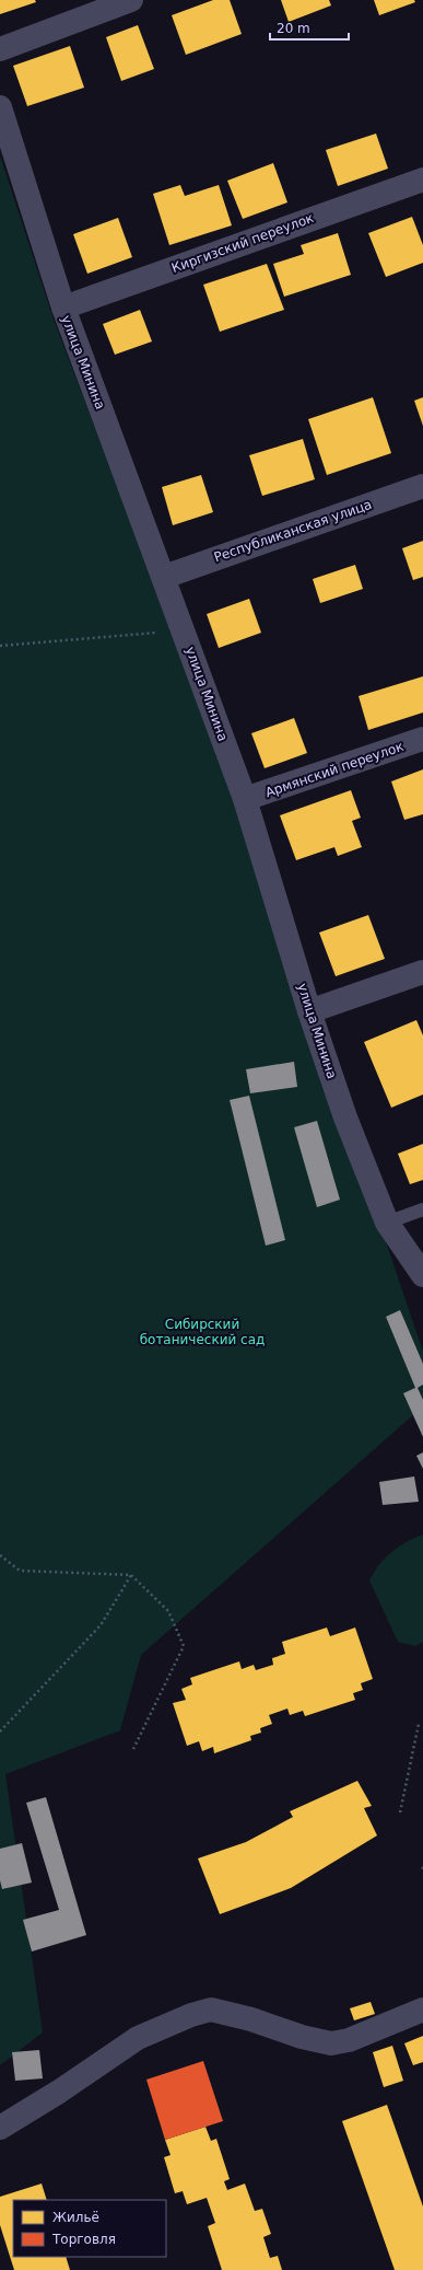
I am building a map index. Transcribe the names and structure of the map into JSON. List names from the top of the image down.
{
  "streets": {
    "street": [
      "Киргизский переулок",
      "улица Минина",
      "Республиканская улица",
      "Армянский переулок"
    ]
  },
  "crossings": [
    ["Киргизский переулок", "улица Минина"],
    ["улица Минина", "Республиканская улица"],
    ["улица Минина", "Армянский переулок"]
  ],
  "parks": ["Сибирский ботанический сад"],
  "legend": ["Жильё", "Торговля"],
  "scale_bar": "20 m"
}
